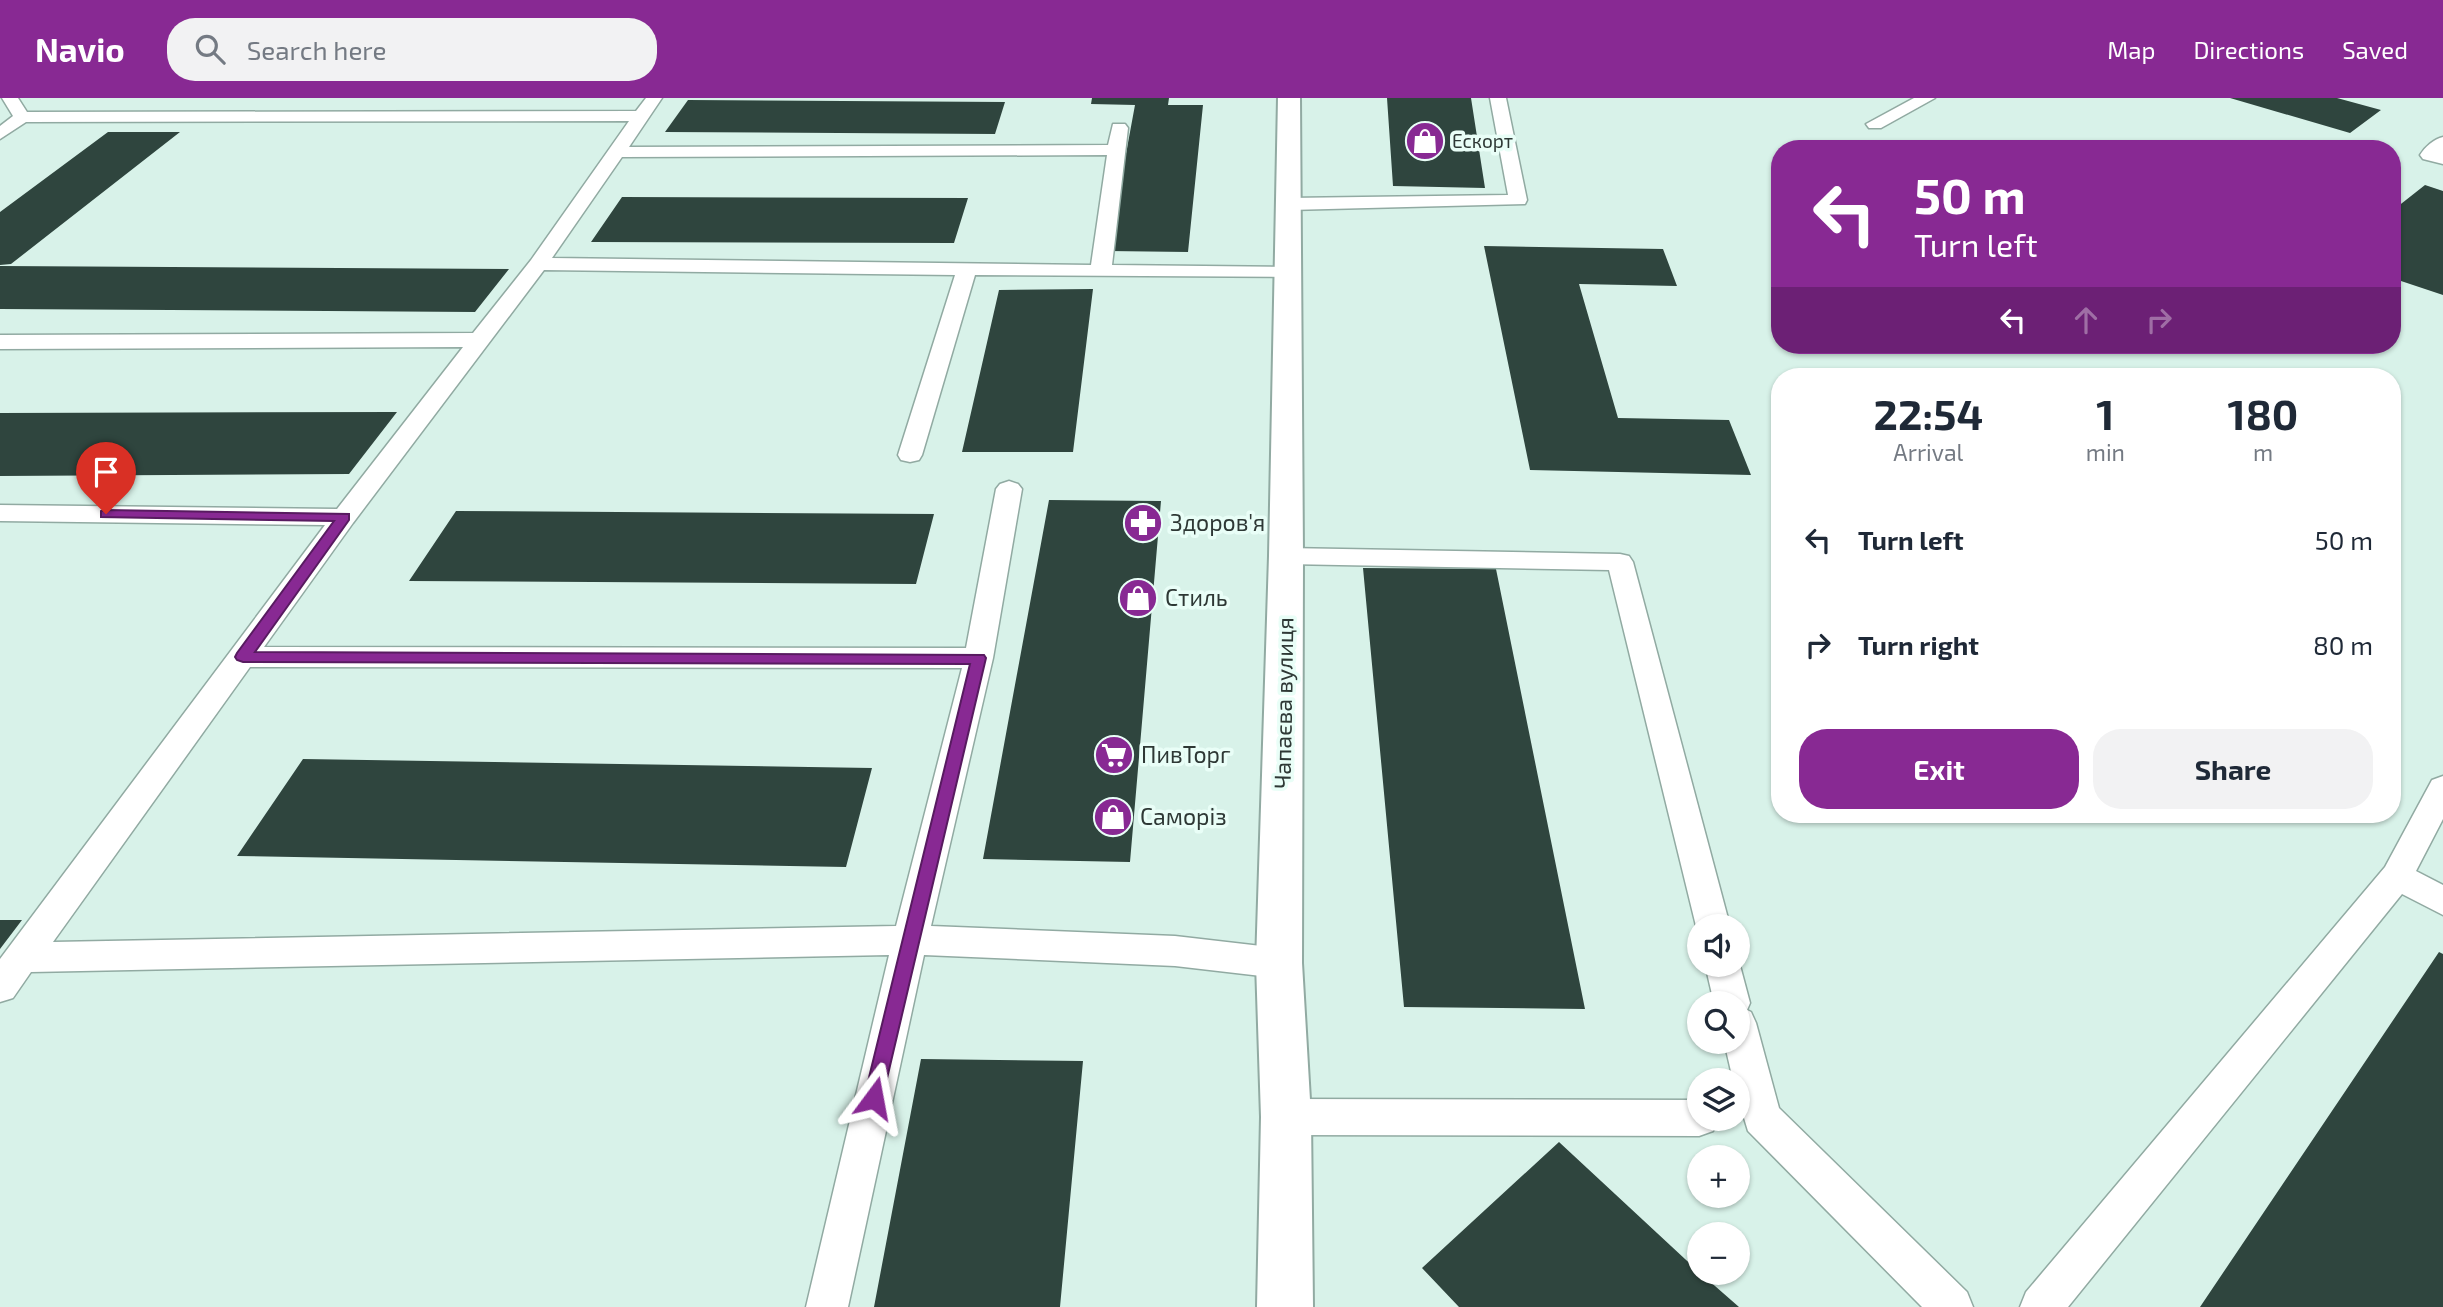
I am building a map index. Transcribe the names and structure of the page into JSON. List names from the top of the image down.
{
  "streets": {
    "street": ["Чапаєва вулиця"]
  },
  "places": {
    "shop": ["Ескорт", "Стиль", "Саморіз"],
    "pharmacy": ["Здоров'я"],
    "supermarket": ["ПивТорг"]
  },
  "page": {
    "header": "Navio",
    "search": "Search here",
    "nav": ["Map", "Directions", "Saved"],
    "turn": ["50 m", "Turn left"],
    "eta": [
      "22:54",
      "Arrival",
      "1",
      "min",
      "180",
      "m"
    ],
    "list": [
      {
        "name": "Turn left",
        "value": "50 m"
      },
      {
        "name": "Turn right",
        "value": "80 m"
      }
    ],
    "buttons": ["Exit", "Share"],
    "map_buttons": ["+", "−"]
  }
}
